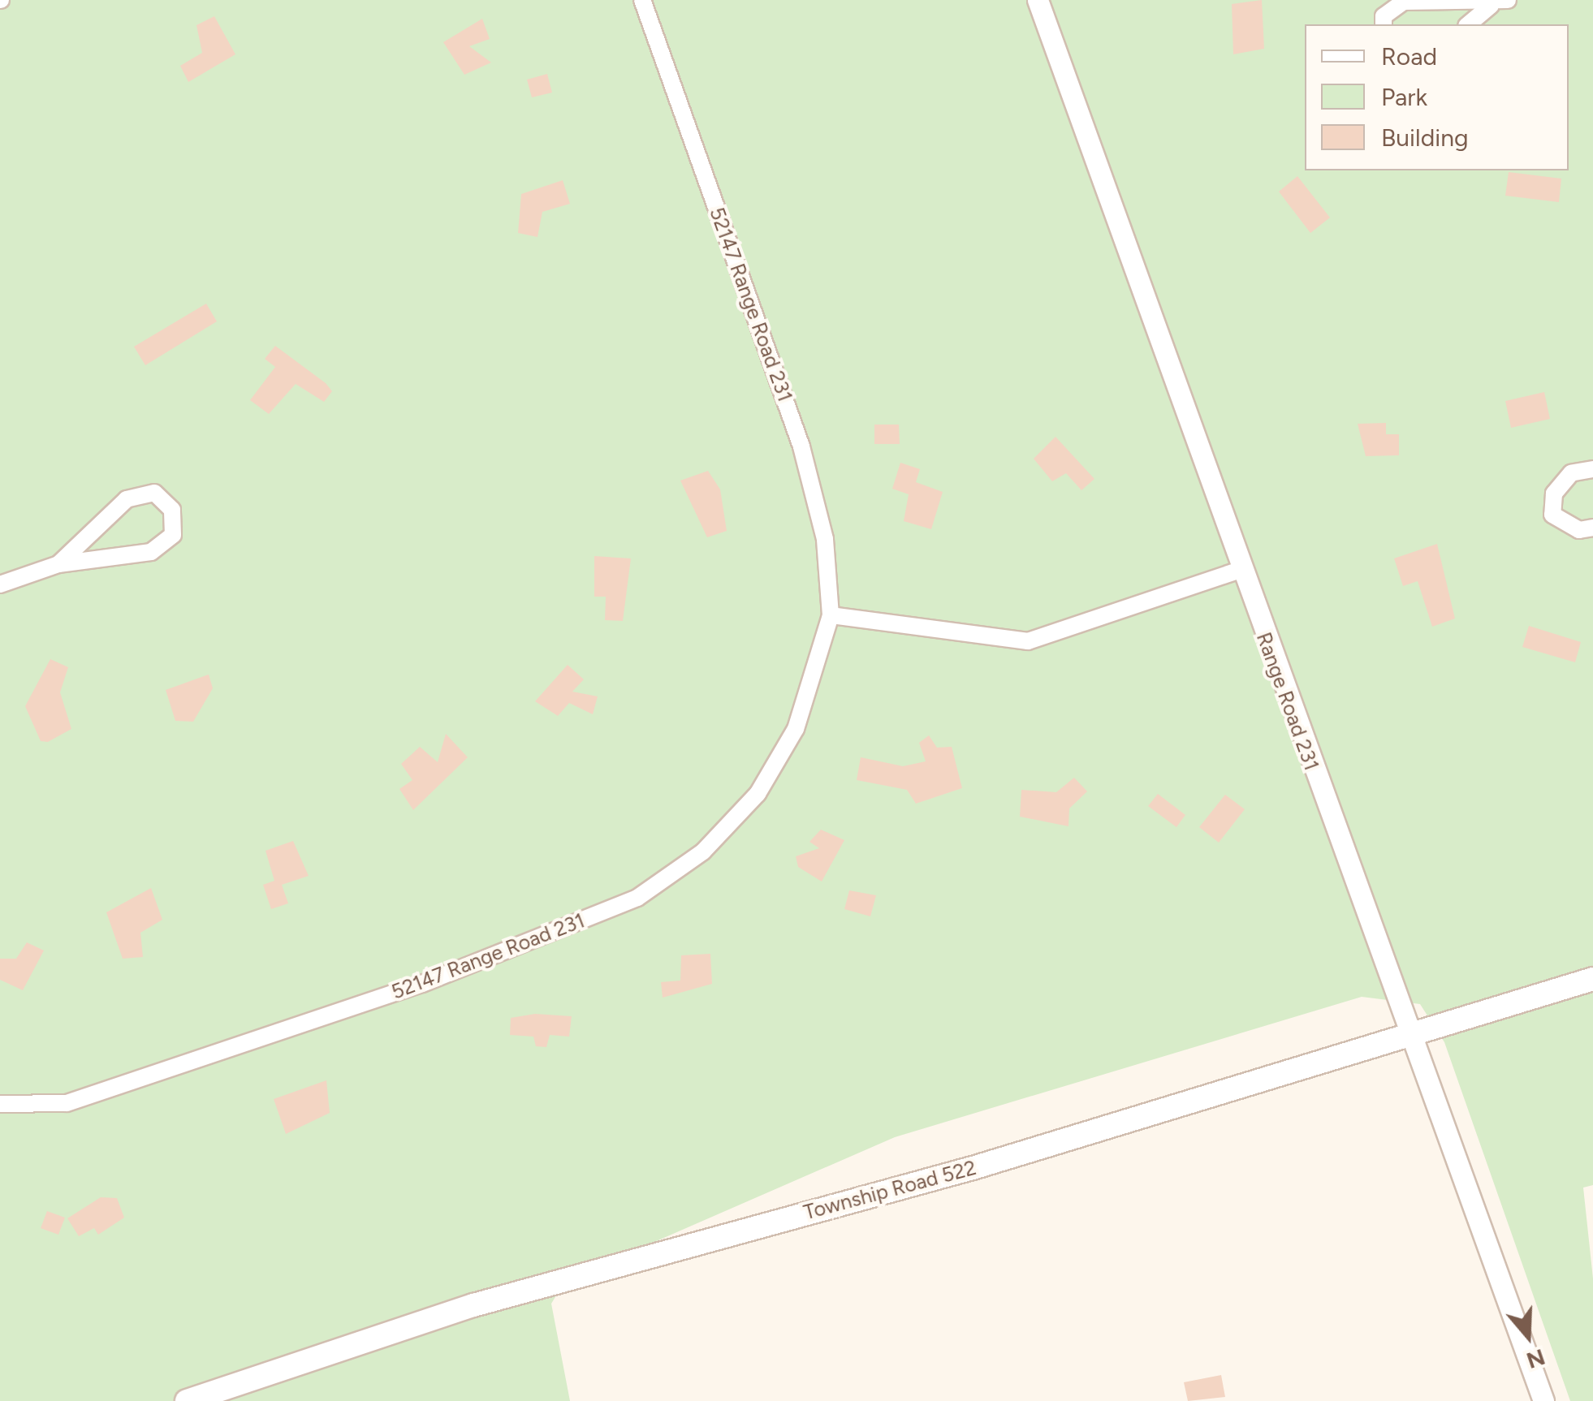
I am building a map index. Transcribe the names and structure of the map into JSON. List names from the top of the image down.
{
  "streets": {
    "main road": ["Township Road 522"],
    "street": ["52147 Range Road 231", "Range Road 231"]
  },
  "crossings": [
    ["Range Road 231", "Township Road 522"]
  ],
  "legend": ["Road", "Park", "Building"],
  "north": "bottom"
}
